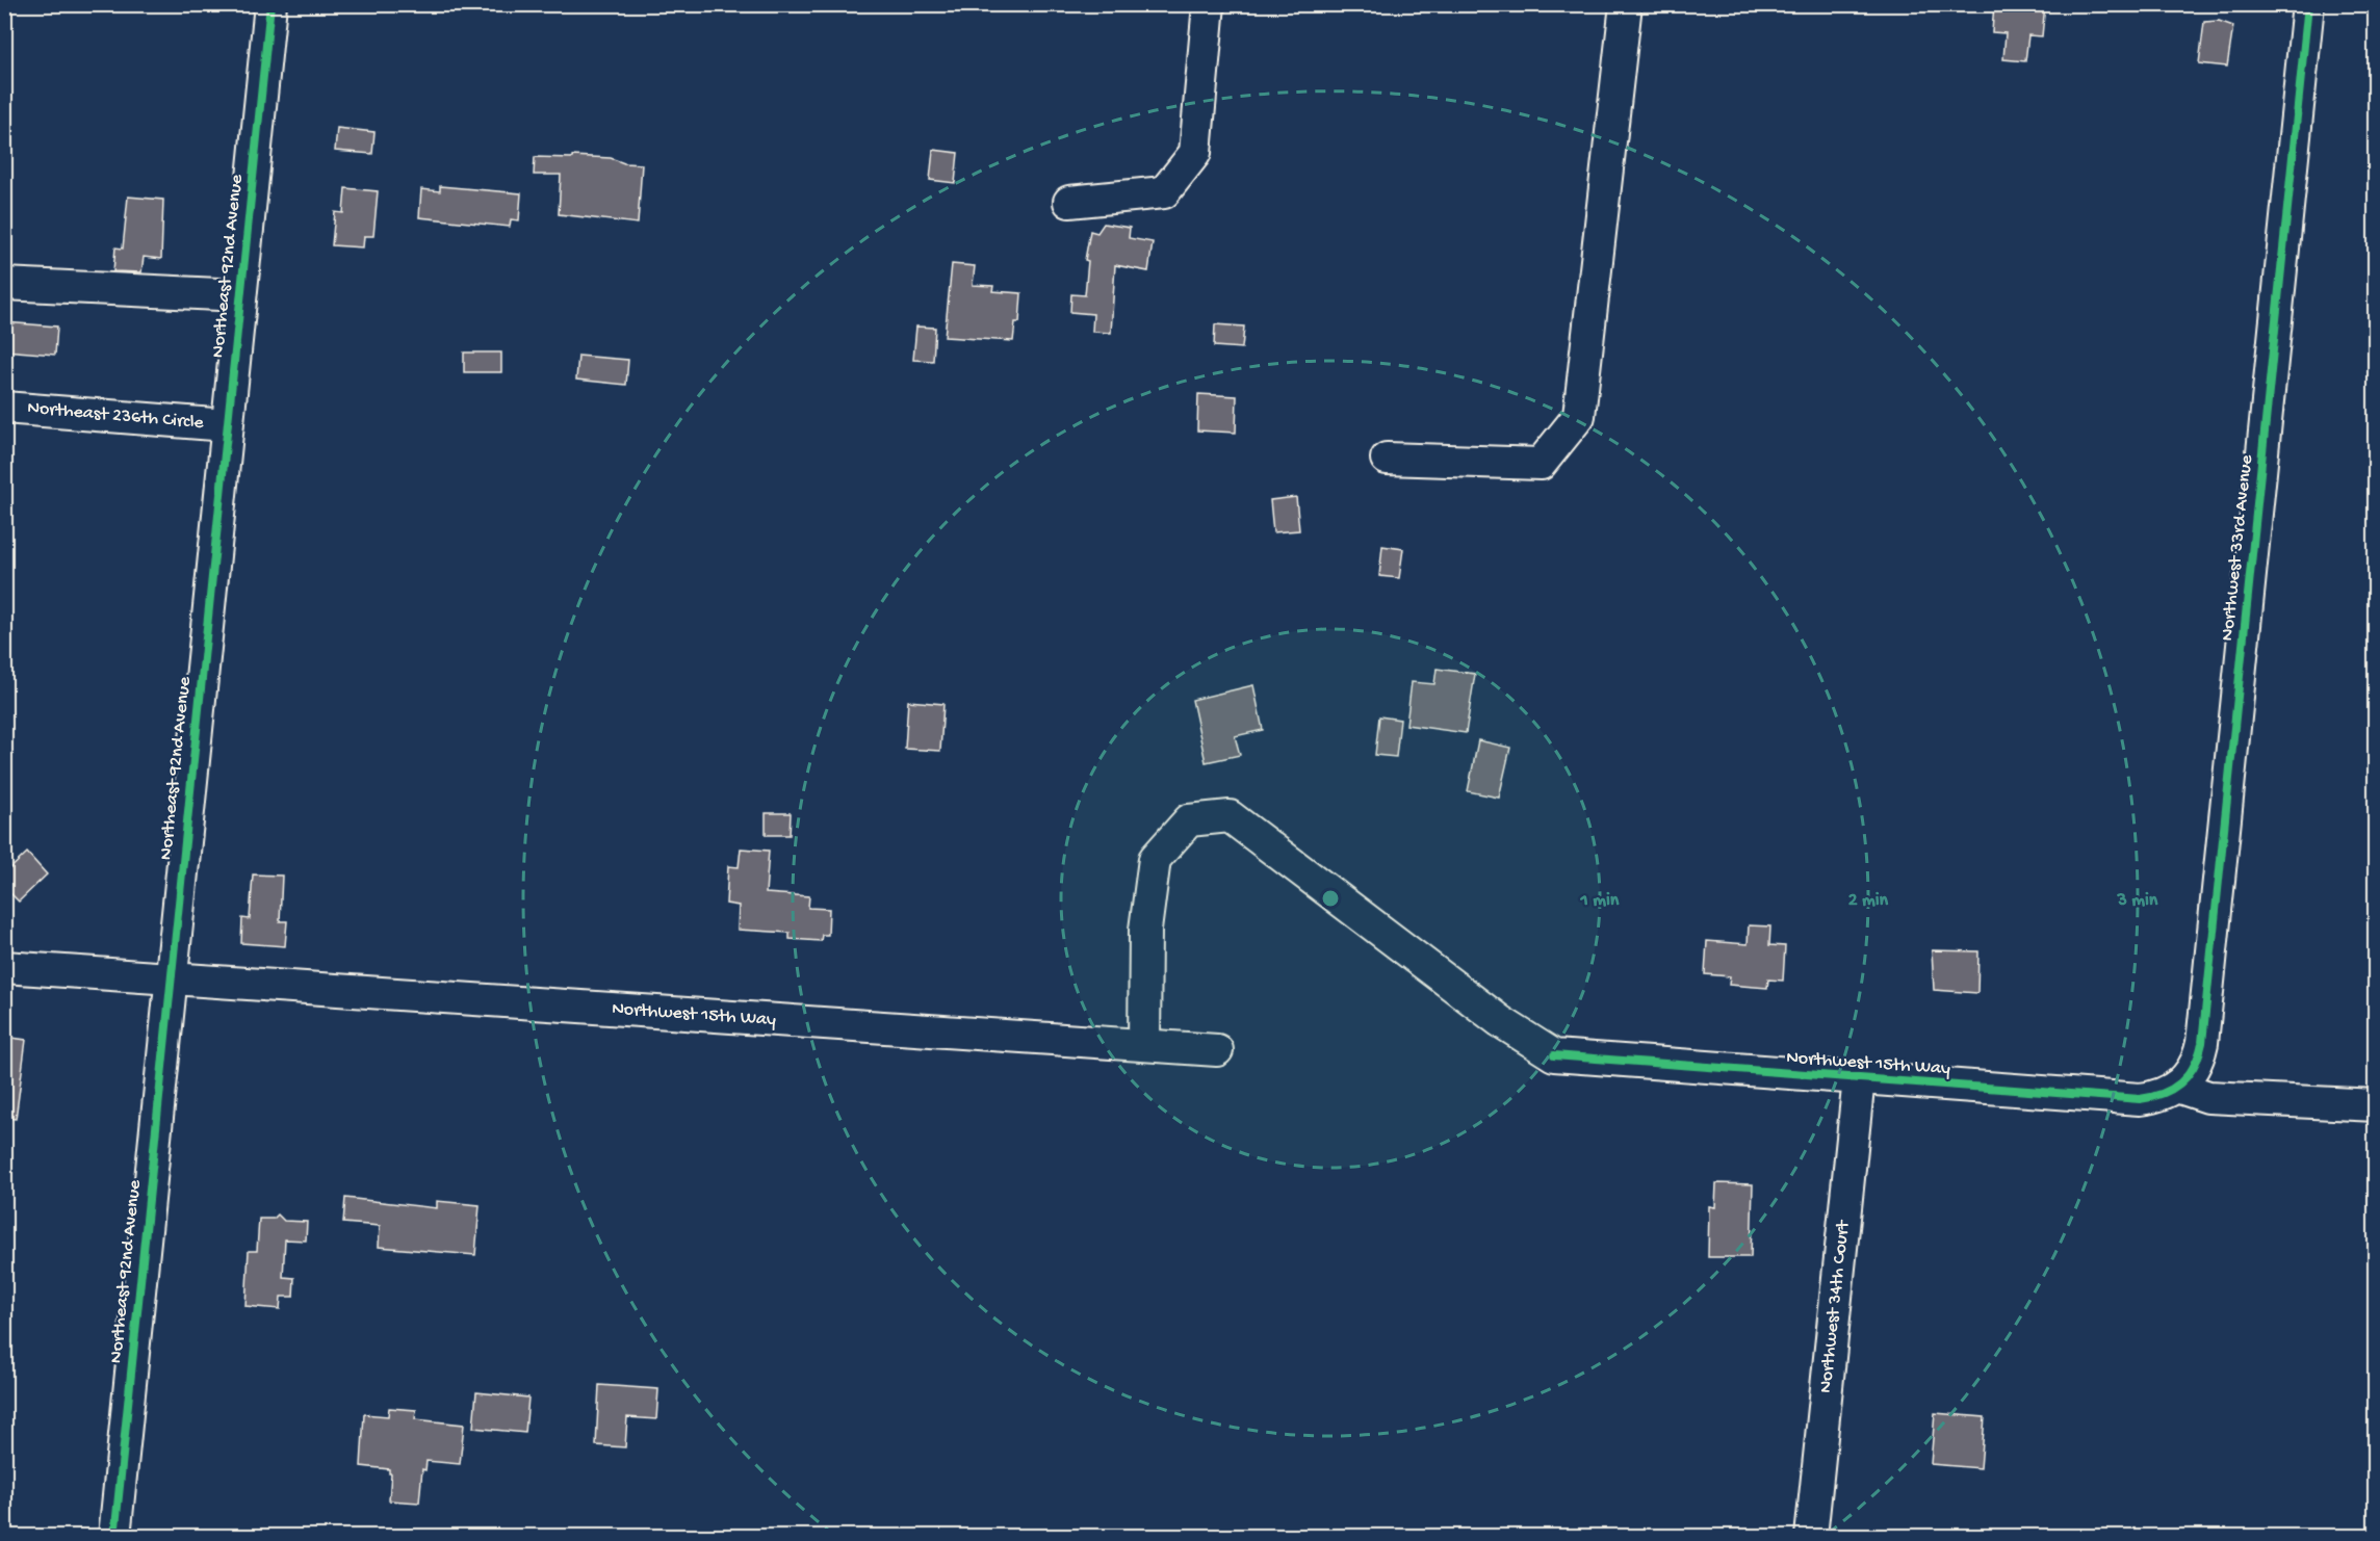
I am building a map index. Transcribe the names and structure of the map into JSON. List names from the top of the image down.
{
  "streets": {
    "street": [
      "Northeast 92nd Avenue",
      "Northeast 236th Circle",
      "Northwest 33rd Avenue",
      "Northwest 15th Way",
      "Northwest 34th Court"
    ]
  },
  "crossings": [
    ["Northeast 92nd Avenue", "Northeast 236th Circle"],
    ["Northeast 92nd Avenue", "Northwest 15th Way"],
    ["Northwest 33rd Avenue", "Northwest 15th Way"],
    ["Northwest 15th Way", "Northwest 34th Court"]
  ],
  "rings": ["1 min", "2 min", "3 min"]
}
